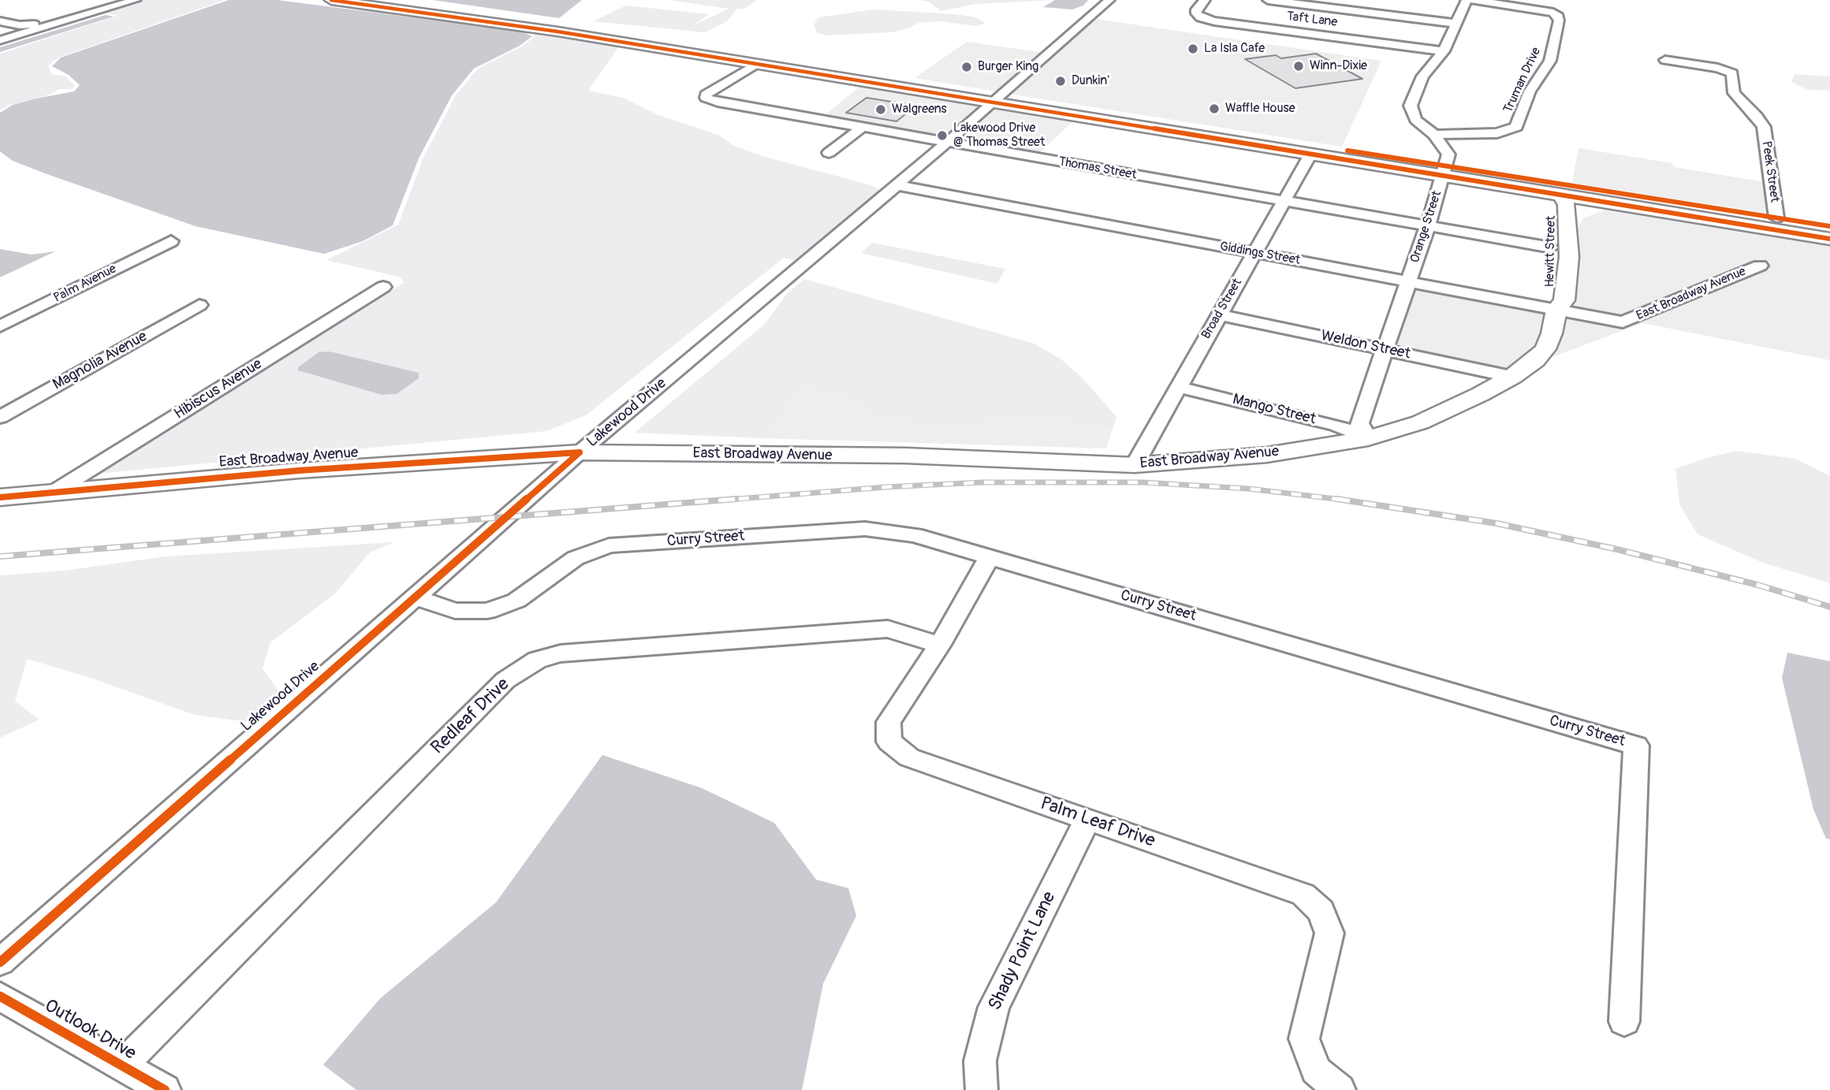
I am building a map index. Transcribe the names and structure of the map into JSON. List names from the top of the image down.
{
  "streets": {
    "main road": ["Hewitt Street", "East Broadway Avenue"],
    "street": [
      "Taft Lane",
      "Truman Drive",
      "Thomas Street",
      "Peek Street",
      "Orange Street",
      "Giddings Street",
      "Palm Avenue",
      "Broad Street",
      "Weldon Street",
      "Magnolia Avenue",
      "Hibiscus Avenue",
      "Mango Street",
      "Lakewood Drive",
      "Curry Street",
      "Redleaf Drive",
      "Palm Leaf Drive",
      "Shady Point Lane",
      "Outlook Drive"
    ]
  },
  "crossings": [
    ["Thomas Street", "Orange Street"],
    ["Thomas Street", "Hewitt Street"],
    ["Thomas Street", "Broad Street"],
    ["Thomas Street", "Lakewood Drive"],
    ["Orange Street", "Giddings Street"],
    ["Orange Street", "East Broadway Avenue"],
    ["Orange Street", "Weldon Street"],
    ["Orange Street", "Mango Street"],
    ["Hewitt Street", "Giddings Street"],
    ["Hewitt Street", "East Broadway Avenue"],
    ["Hewitt Street", "Weldon Street"],
    ["Giddings Street", "East Broadway Avenue"],
    ["Giddings Street", "Broad Street"],
    ["Giddings Street", "Lakewood Drive"],
    ["East Broadway Avenue", "Broad Street"],
    ["East Broadway Avenue", "Weldon Street"],
    ["East Broadway Avenue", "Hibiscus Avenue"],
    ["East Broadway Avenue", "Mango Street"],
    ["East Broadway Avenue", "Lakewood Drive"],
    ["Broad Street", "Weldon Street"],
    ["Broad Street", "Mango Street"],
    ["Lakewood Drive", "Curry Street"],
    ["Curry Street", "Palm Leaf Drive"],
    ["Redleaf Drive", "Palm Leaf Drive"],
    ["Redleaf Drive", "Outlook Drive"],
    ["Palm Leaf Drive", "Shady Point Lane"]
  ],
  "places": [
    "La Isla Cafe",
    "Winn-Dixie",
    "Burger King",
    "Dunkin'",
    "Waffle House",
    "Walgreens",
    "Lakewood Drive @ Thomas Street"
  ]
}
